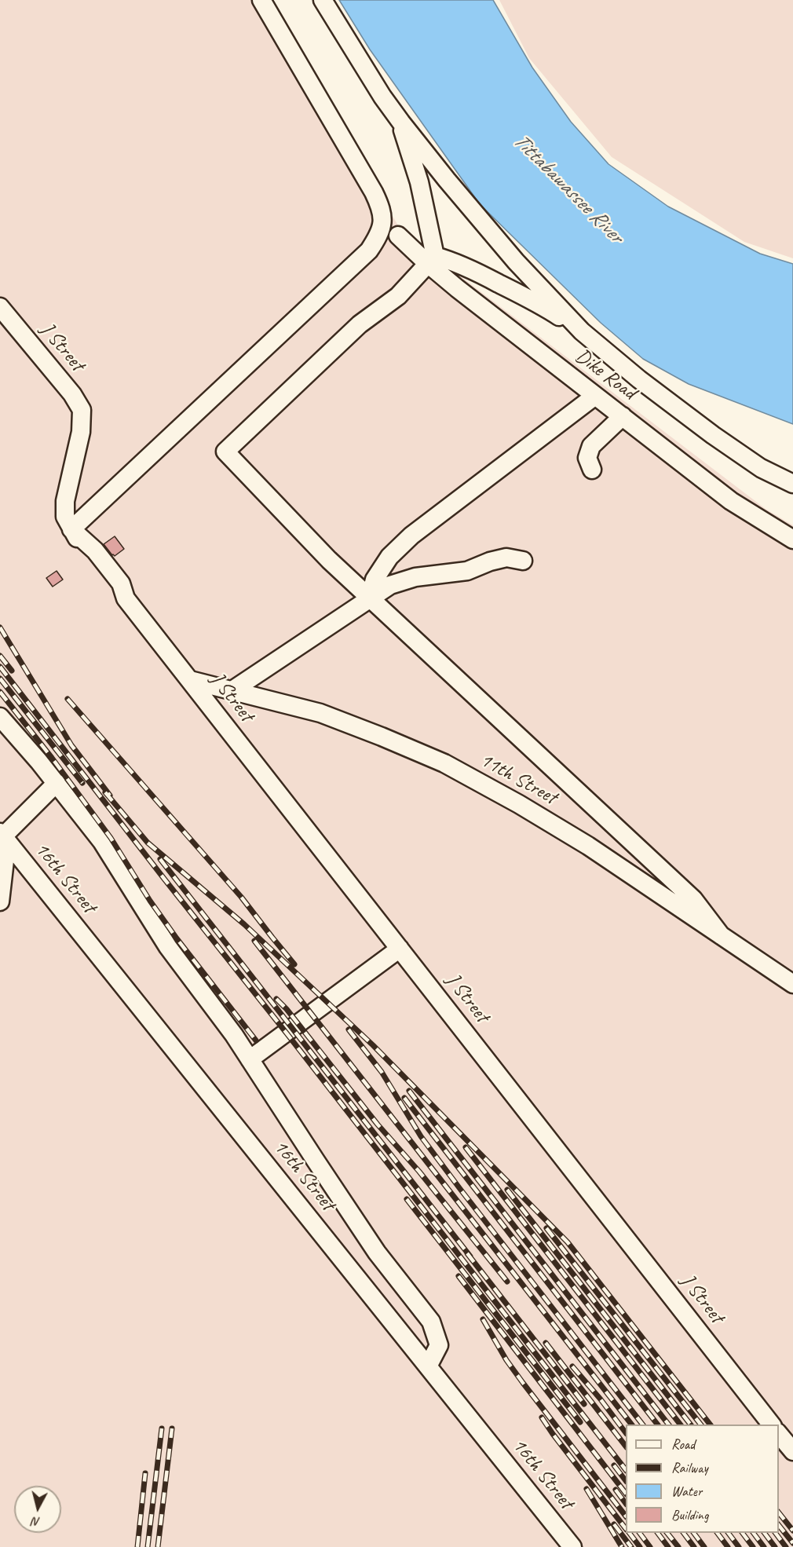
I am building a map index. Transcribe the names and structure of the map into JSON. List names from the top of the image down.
{
  "streets": {
    "lane": [
      "J Street",
      "Dike Road",
      "11th Street",
      "16th Street"
    ]
  },
  "crossings": [
    ["J Street", "11th Street"]
  ],
  "water": ["Tittabawassee River"],
  "legend": [
    "Road",
    "Railway",
    "Water",
    "Building"
  ],
  "north": "bottom"
}
